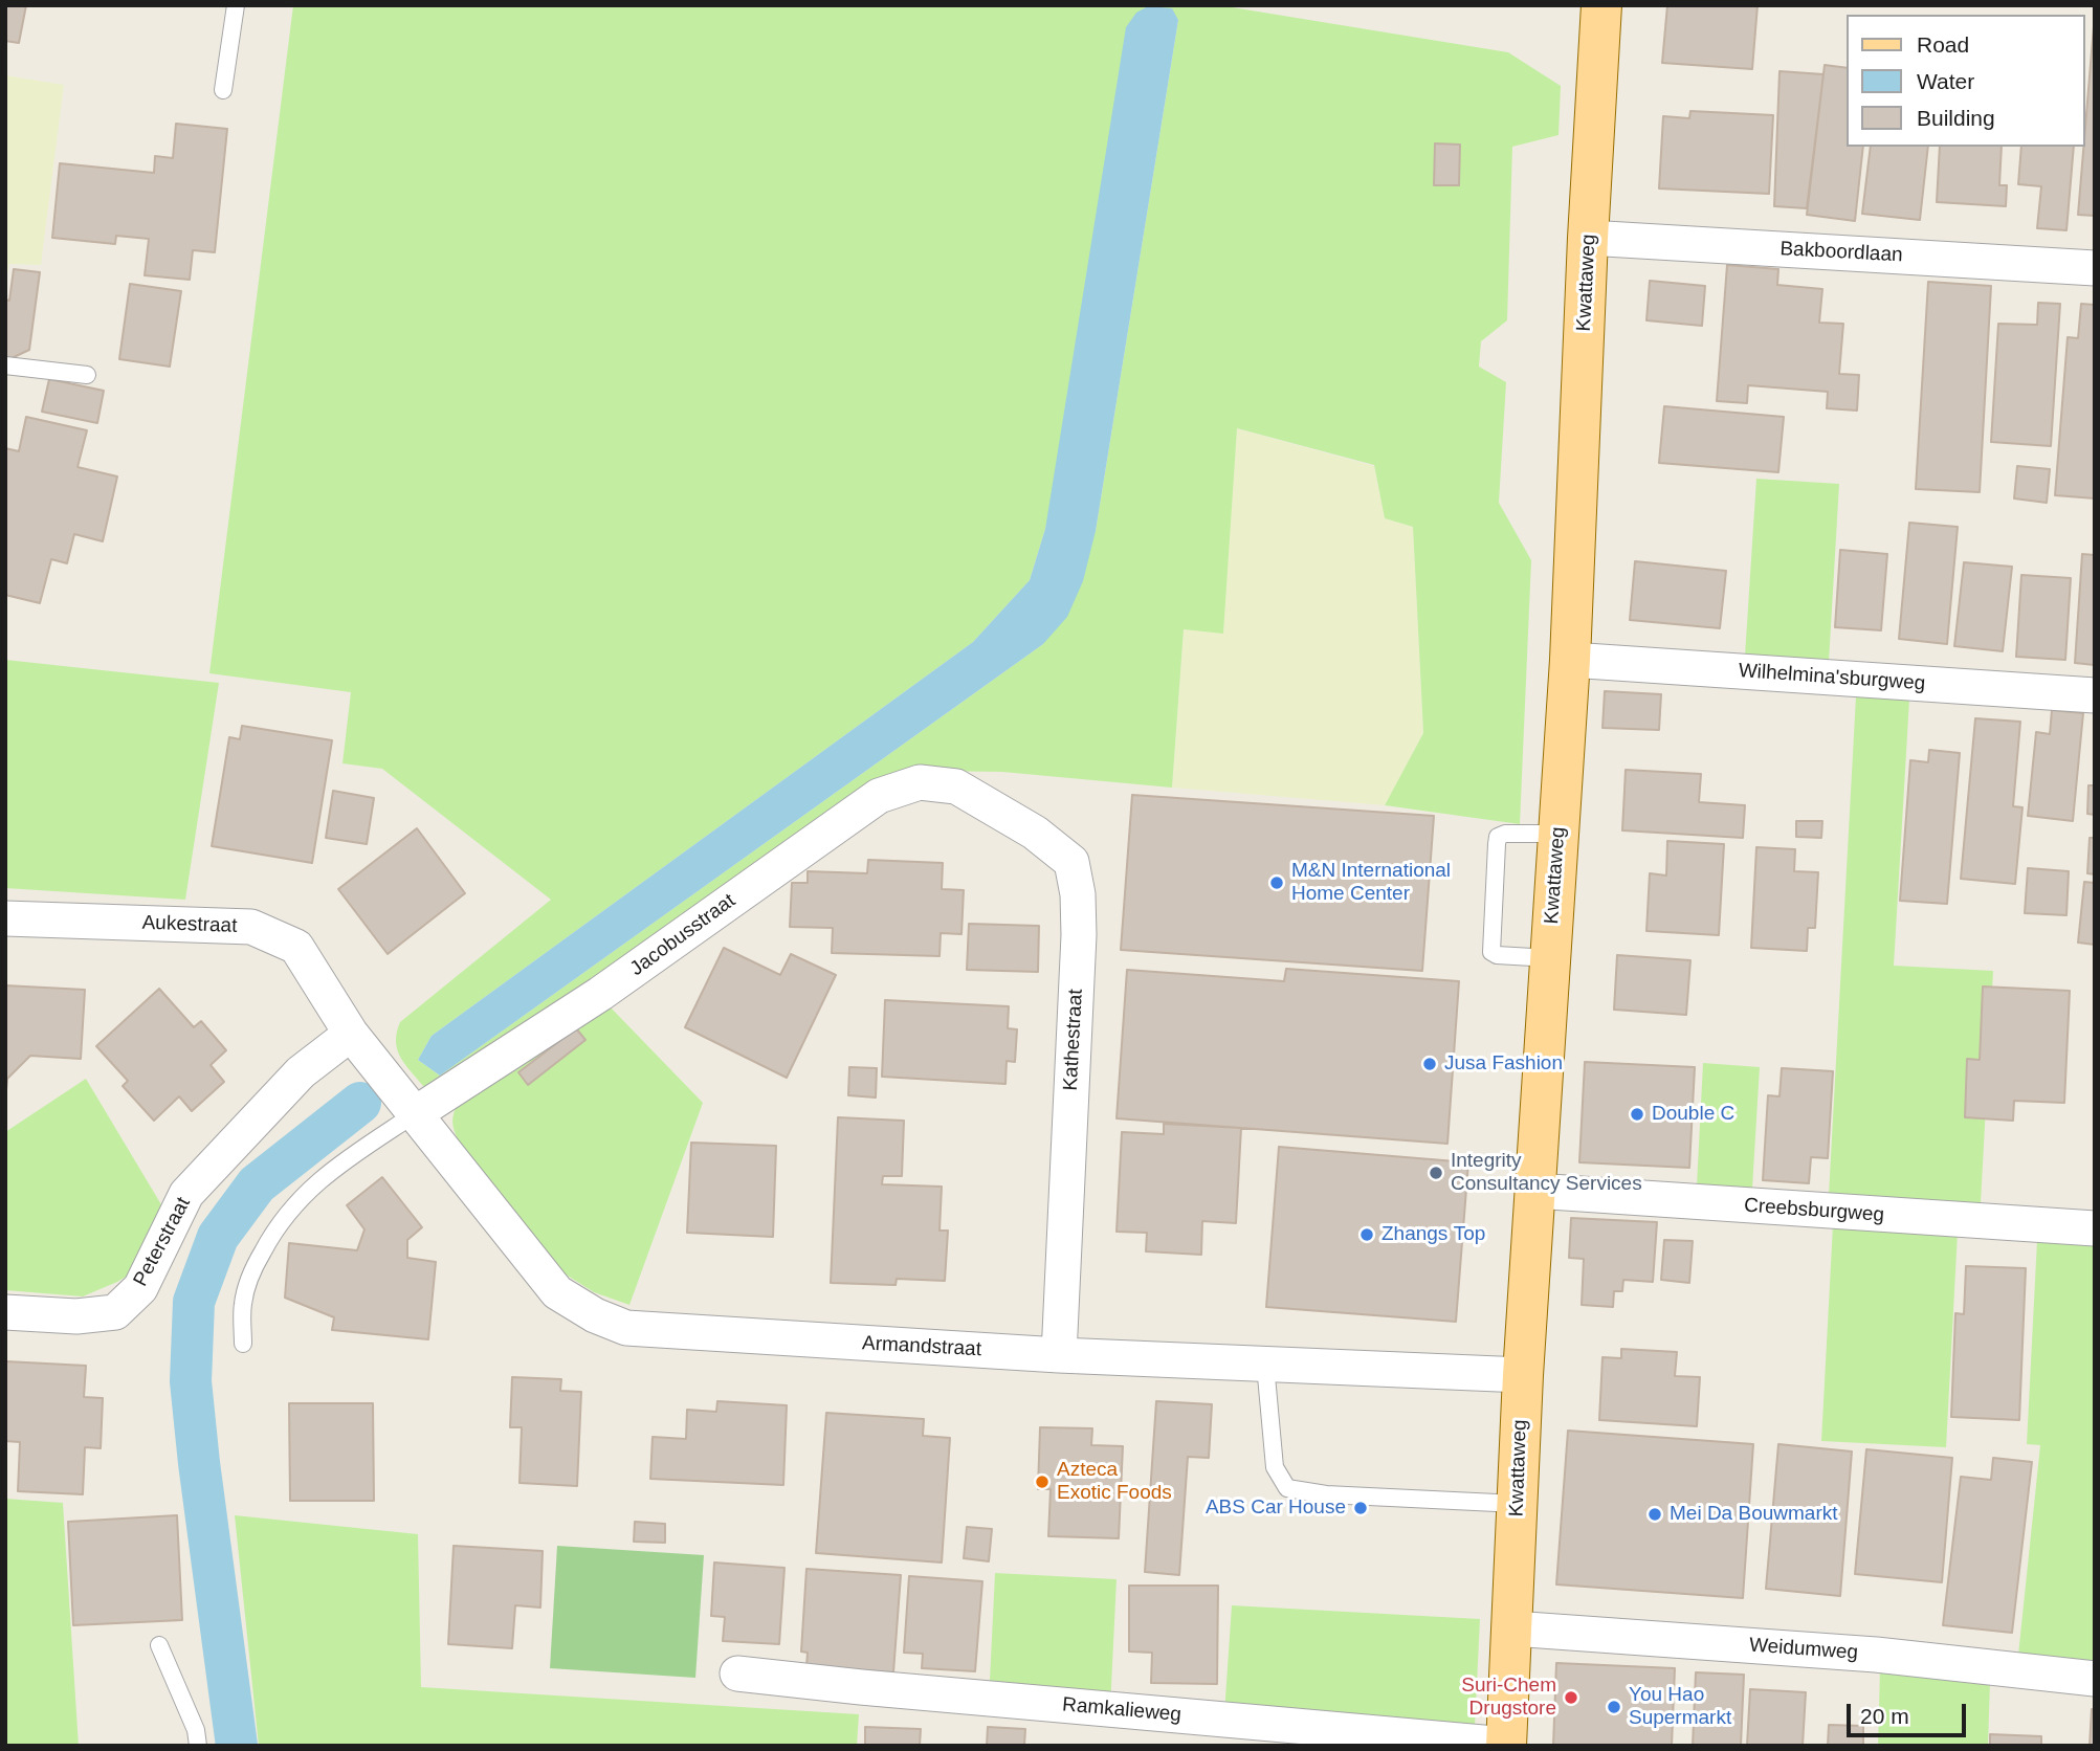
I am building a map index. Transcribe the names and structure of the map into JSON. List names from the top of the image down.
{
  "streets": {
    "main road": ["Kwattaweg"],
    "street": [
      "Bakboordlaan",
      "Wilhelmina'sburgweg",
      "Aukestraat",
      "Jacobusstraat",
      "Kathestraat",
      "Creebsburgweg",
      "Peterstraat",
      "Armandstraat",
      "Weidumweg",
      "Ramkalieweg"
    ]
  },
  "crossings": [
    ["Bakboordlaan", "Kwattaweg"],
    ["Kwattaweg", "Wilhelmina'sburgweg"],
    ["Kwattaweg", "Creebsburgweg"],
    ["Kwattaweg", "Armandstraat"],
    ["Kwattaweg", "Weidumweg"],
    ["Kwattaweg", "Ramkalieweg"],
    ["Aukestraat", "Jacobusstraat"],
    ["Aukestraat", "Peterstraat"],
    ["Aukestraat", "Armandstraat"],
    ["Jacobusstraat", "Kathestraat"],
    ["Jacobusstraat", "Armandstraat"],
    ["Kathestraat", "Armandstraat"]
  ],
  "places": [
    "M&N International Home Center",
    "Jusa Fashion",
    "Double C",
    "Integrity Consultancy Services",
    "Zhangs Top",
    "Azteca Exotic Foods",
    "ABS Car House",
    "Mei Da Bouwmarkt",
    "Suri-Chem Drugstore",
    "You Hao Supermarkt"
  ],
  "legend": ["Road", "Water", "Building"],
  "scale_bar": "20 m"
}
